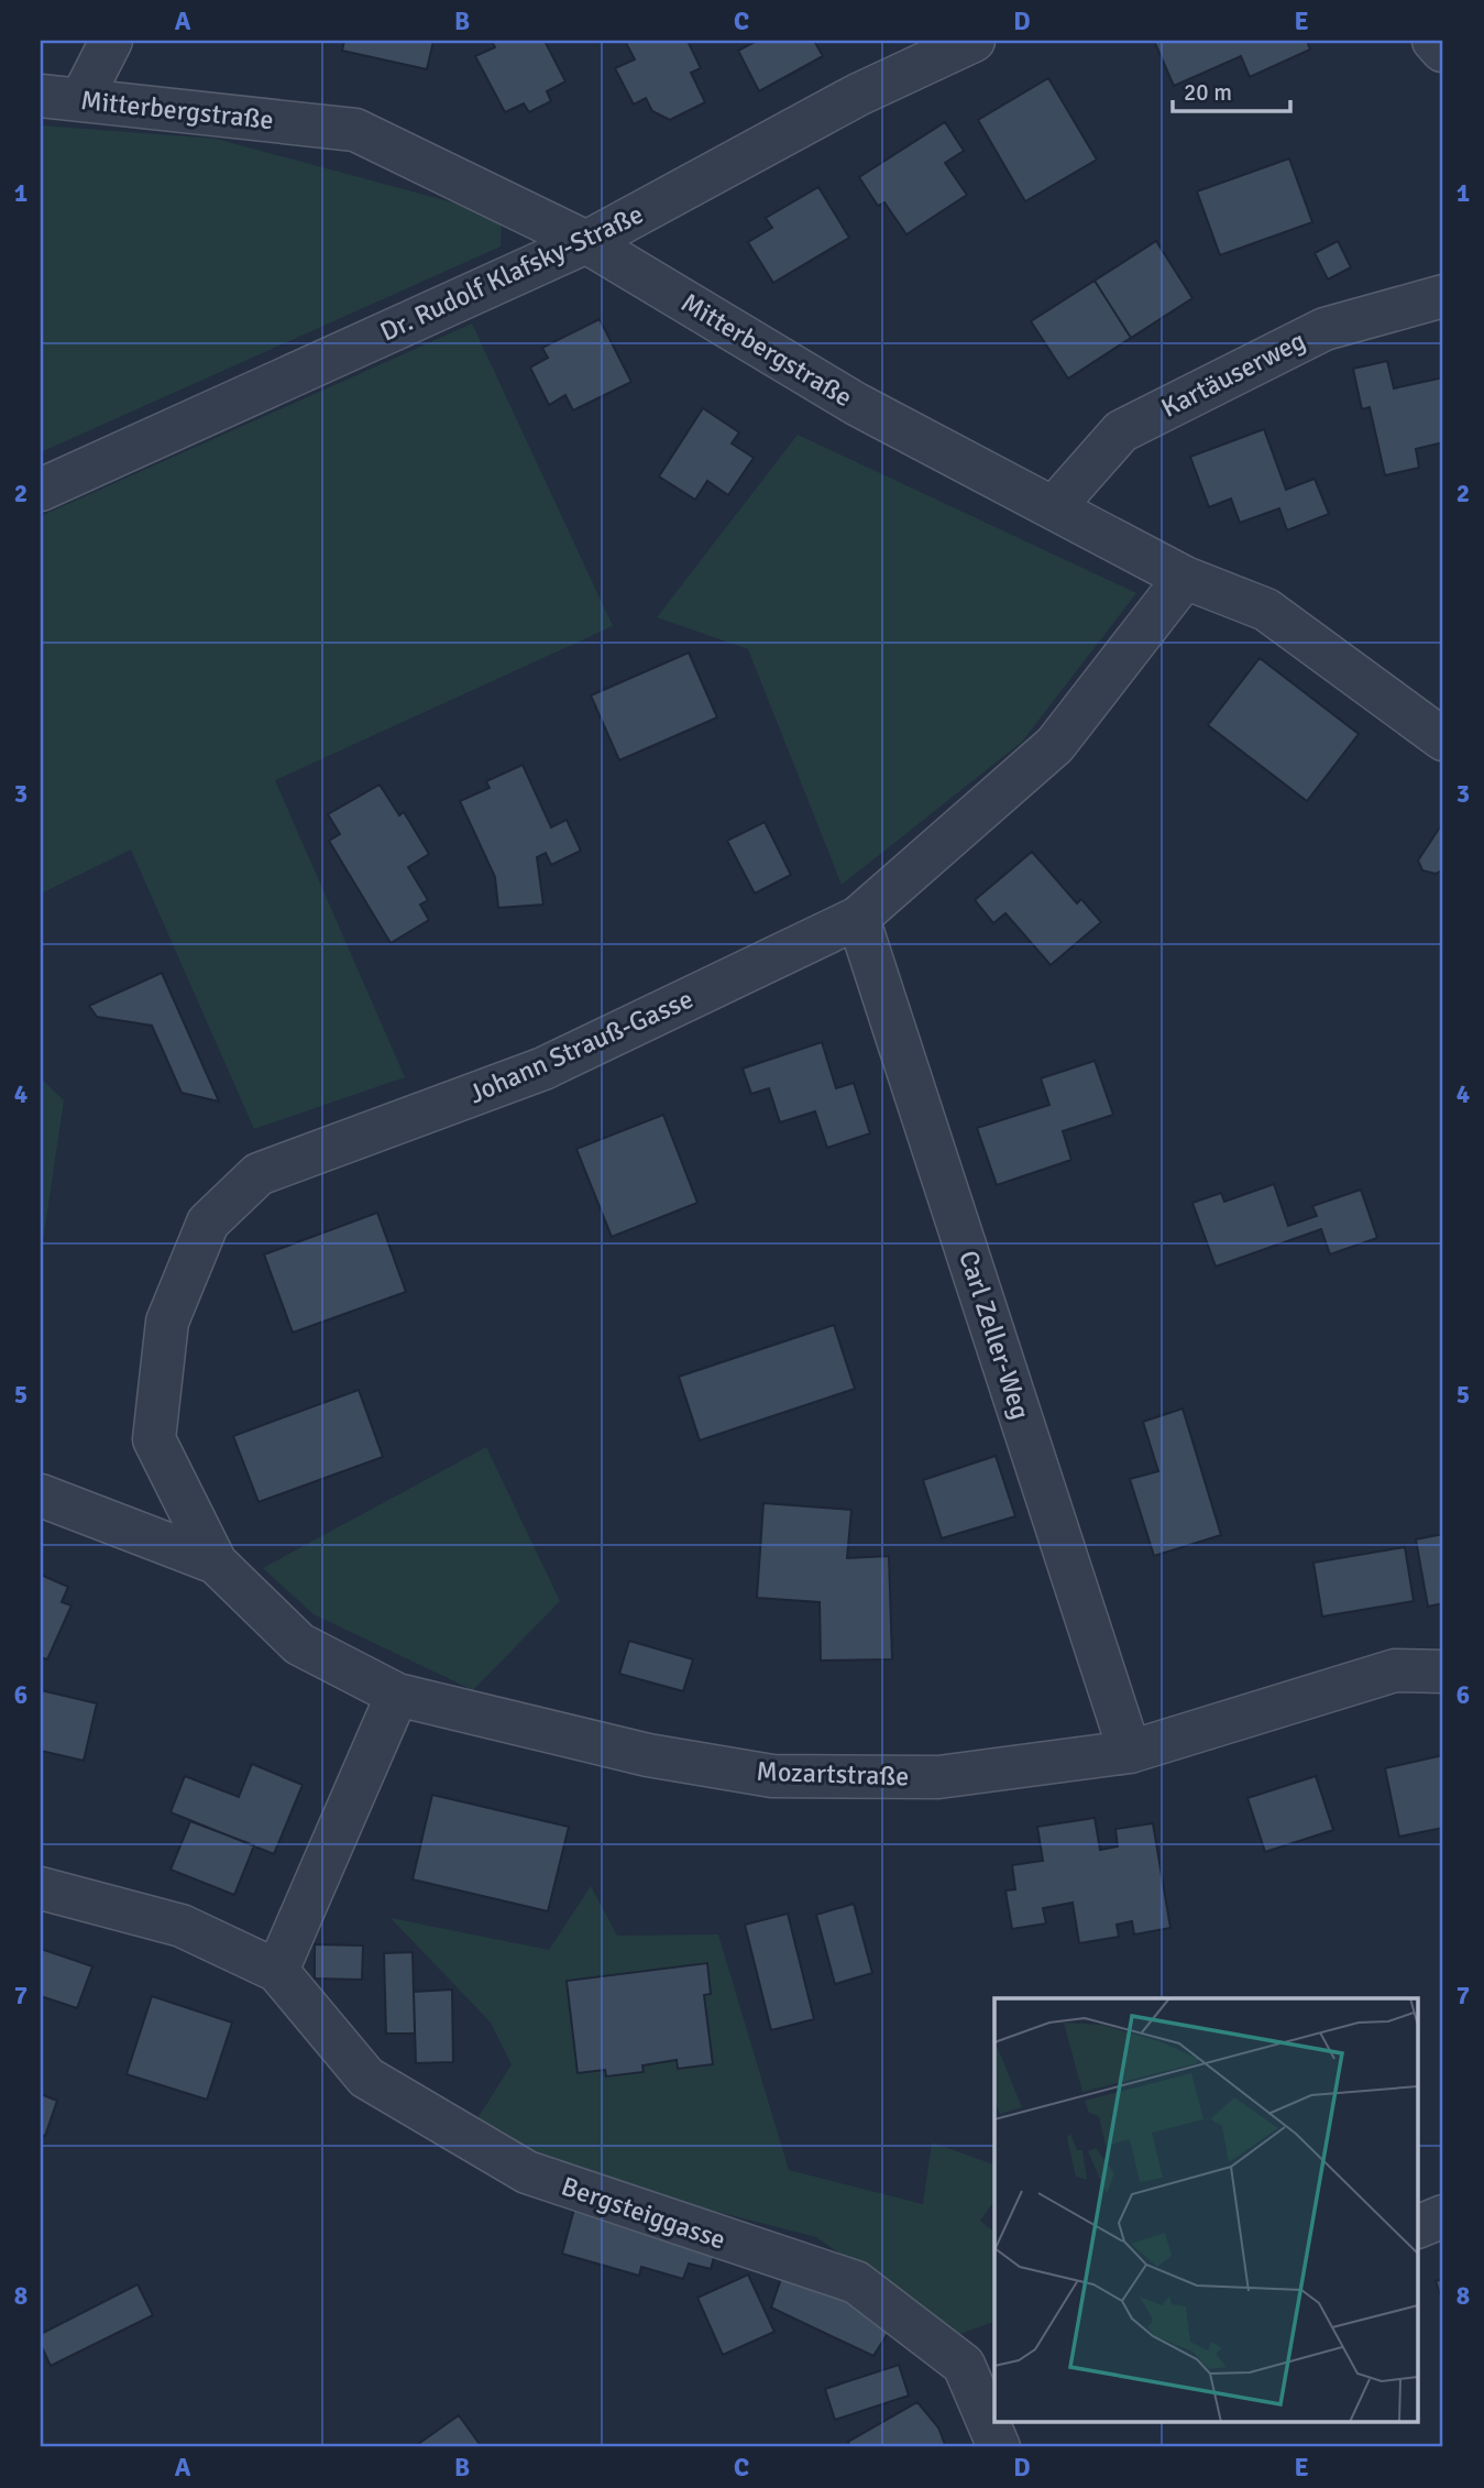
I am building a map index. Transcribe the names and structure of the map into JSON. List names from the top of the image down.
{
  "streets": {
    "street": [
      "Mitterbergstraße",
      "Dr. Rudolf Klafsky-Straße",
      "Kartäuserweg",
      "Johann Strauß-Gasse",
      "Carl Zeller-Weg",
      "Mozartstraße",
      "Bergsteiggasse"
    ]
  },
  "crossings": [
    ["Mitterbergstraße", "Dr. Rudolf Klafsky-Straße"],
    ["Mitterbergstraße", "Kartäuserweg"],
    ["Mitterbergstraße", "Johann Strauß-Gasse"],
    ["Johann Strauß-Gasse", "Carl Zeller-Weg"],
    ["Johann Strauß-Gasse", "Mozartstraße"],
    ["Carl Zeller-Weg", "Mozartstraße"]
  ],
  "scale_bar": "20 m",
  "grid": {
    "columns": [
      "A",
      "B",
      "C",
      "D",
      "E"
    ],
    "rows": [
      "1",
      "2",
      "3",
      "4",
      "5",
      "6",
      "7",
      "8"
    ]
  }
}
